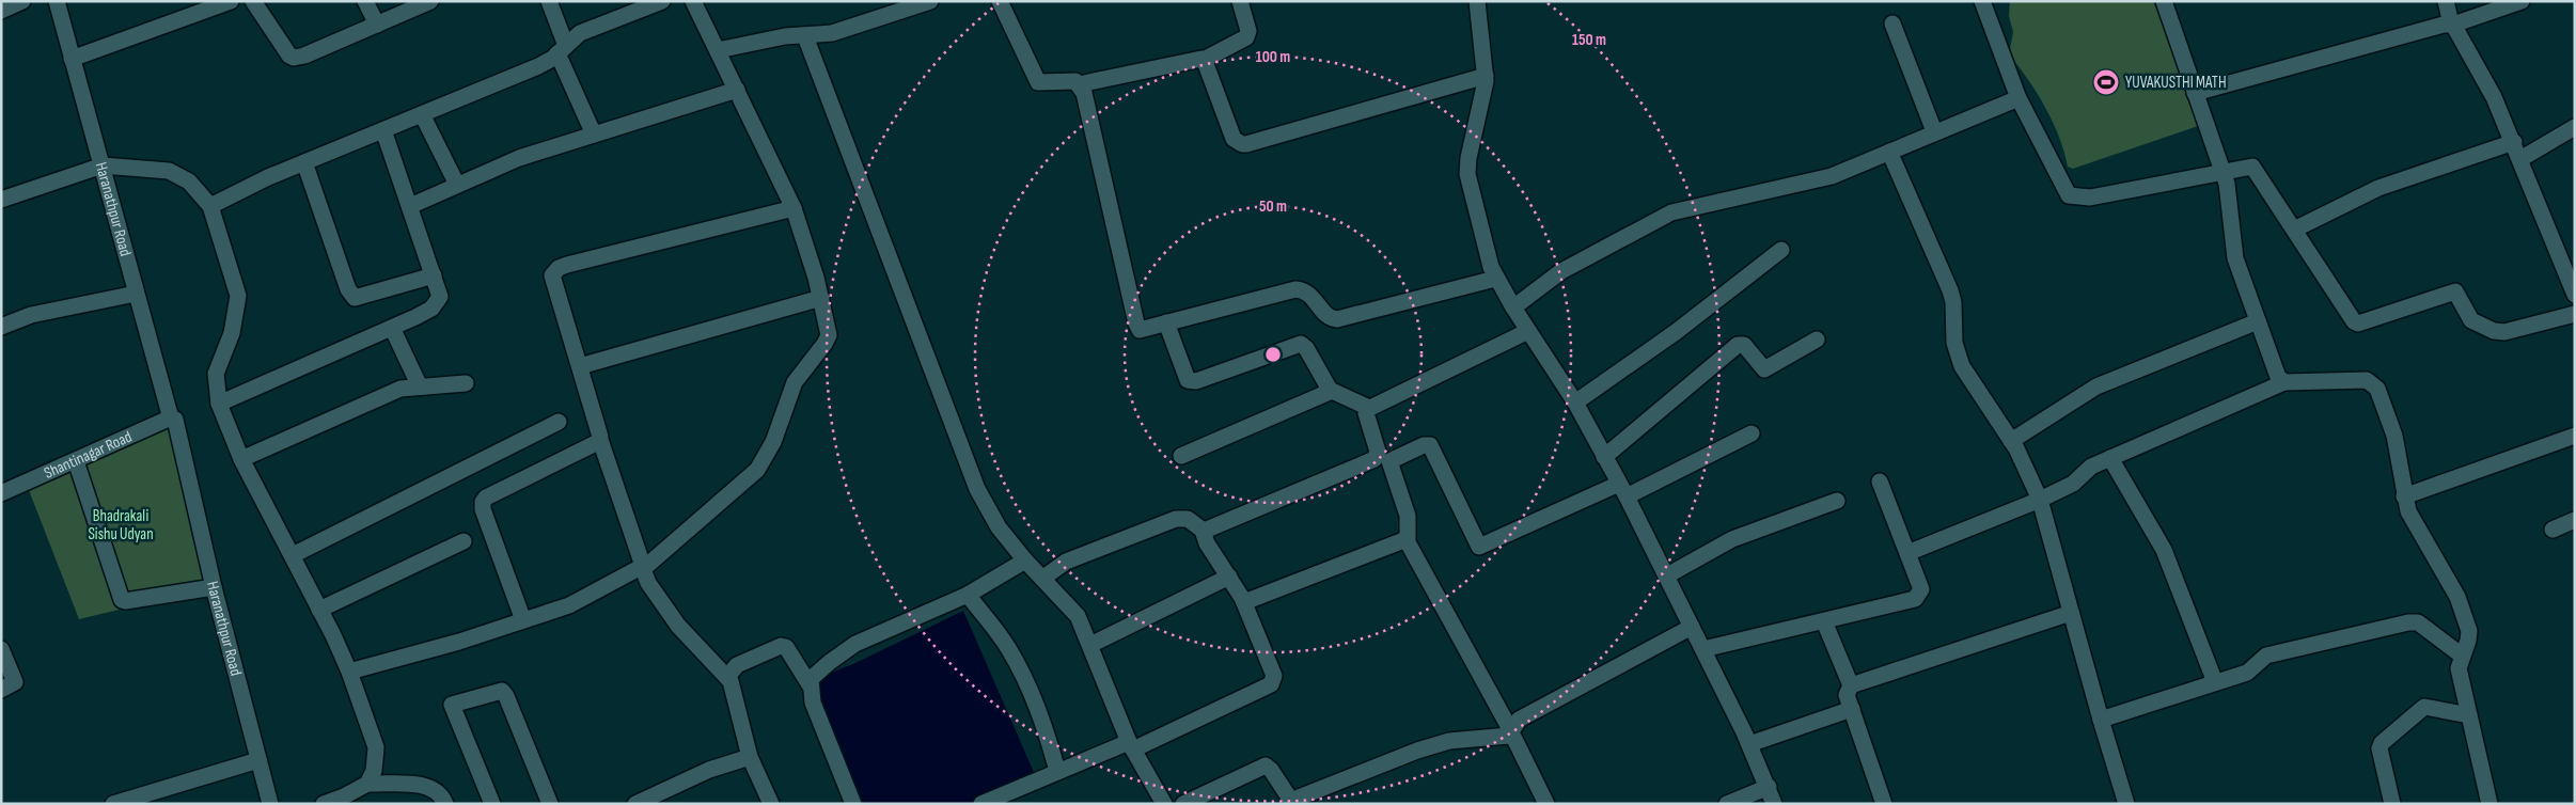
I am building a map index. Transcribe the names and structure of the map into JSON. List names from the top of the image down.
{
  "streets": {
    "street": ["Haranathpur Road", "Shantinagar Road"]
  },
  "crossings": [
    ["Haranathpur Road", "Shantinagar Road"]
  ],
  "parks": ["Bhadrakali Sishu Udyan"],
  "places": {
    "sports": ["YUVAKUSTHI MATH"]
  },
  "rings": ["150 m", "100 m", "50 m"]
}
